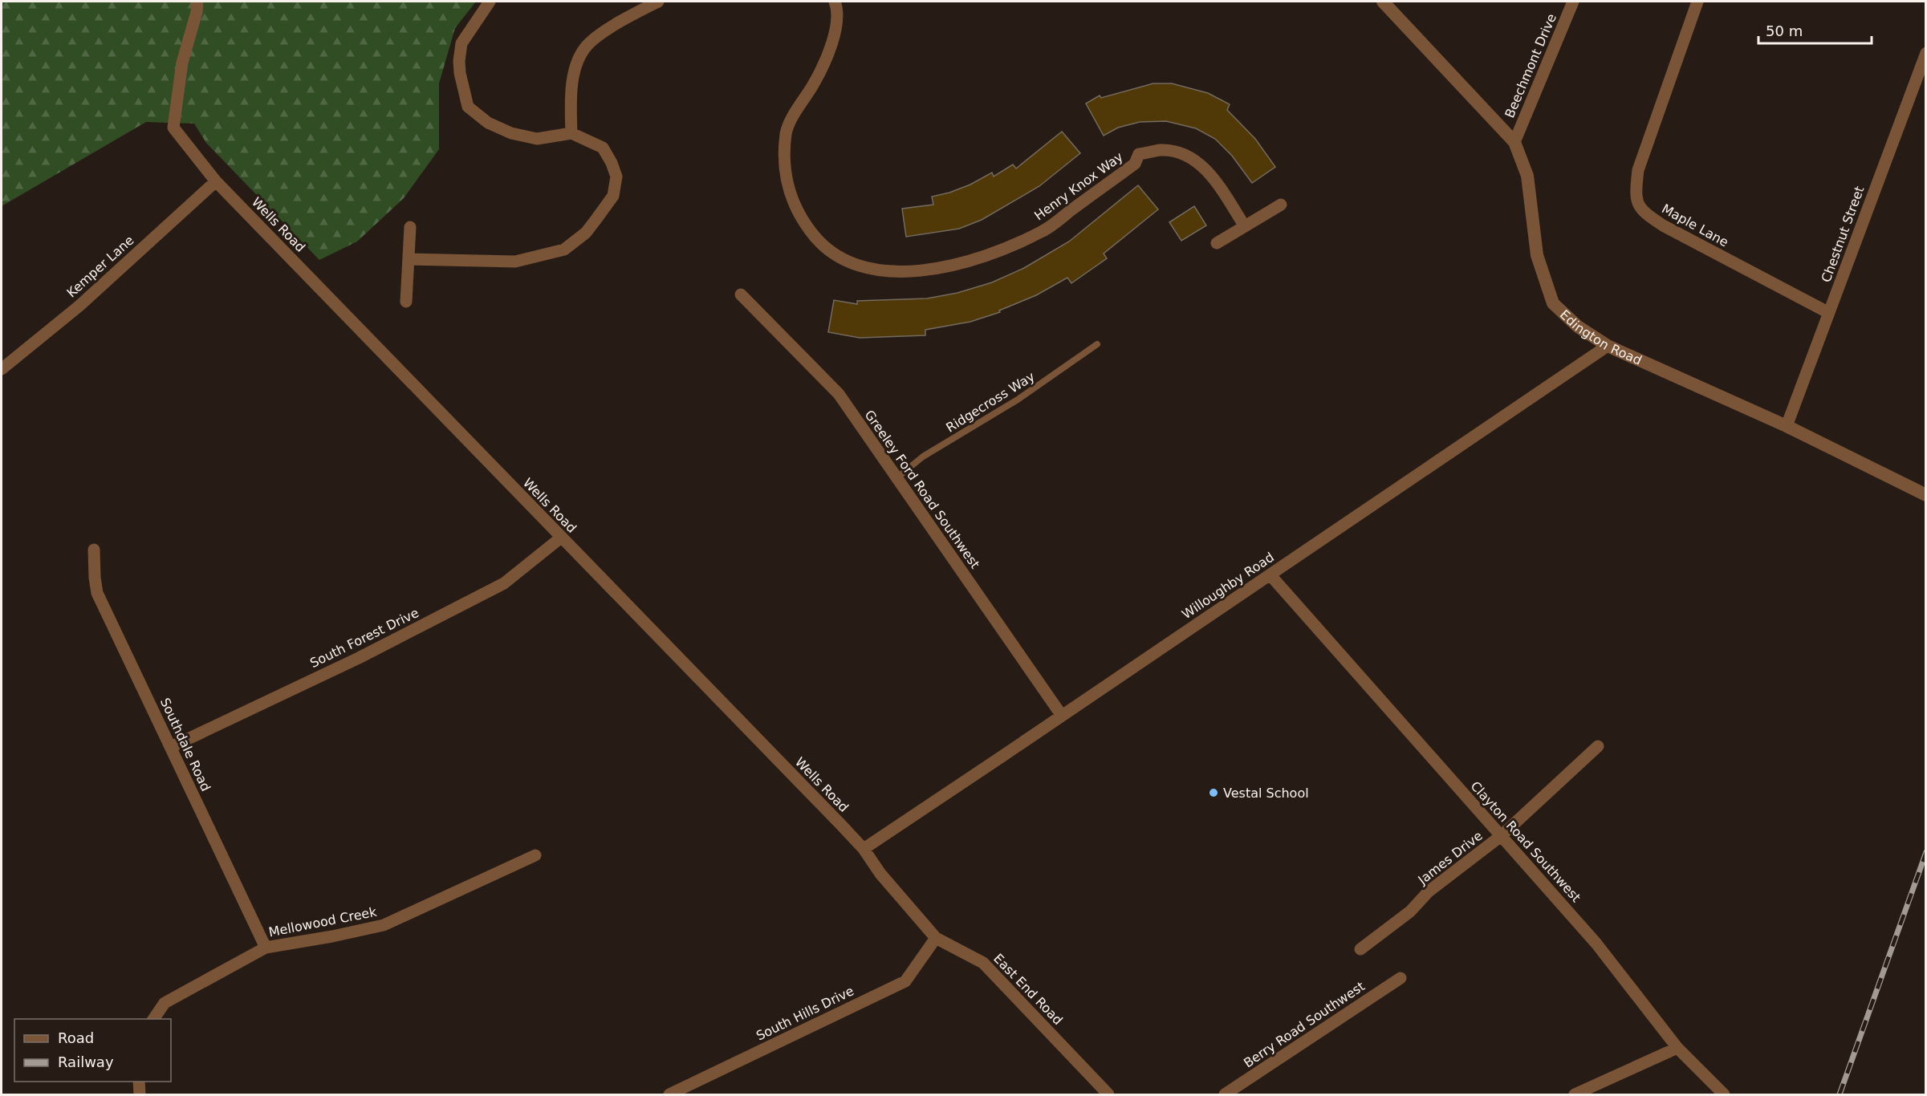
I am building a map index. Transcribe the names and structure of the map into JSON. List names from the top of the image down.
{
  "streets": {
    "street": [
      "Beechmont Drive",
      "Henry Knox Way",
      "Wells Road",
      "Maple Lane",
      "Chestnut Street",
      "Kemper Lane",
      "Edington Road",
      "Greeley Ford Road Southwest",
      "Willoughby Road",
      "South Forest Drive",
      "Southdale Road",
      "Clayton Road Southwest",
      "James Drive",
      "Mellowood Creek",
      "East End Road",
      "South Hills Drive",
      "Berry Road Southwest"
    ],
    "lane": ["Ridgecross Way"]
  },
  "crossings": [
    ["Beechmont Drive", "Edington Road"],
    ["Wells Road", "Kemper Lane"],
    ["Wells Road", "Willoughby Road"],
    ["Wells Road", "South Forest Drive"],
    ["Wells Road", "East End Road"],
    ["Maple Lane", "Chestnut Street"],
    ["Chestnut Street", "Edington Road"],
    ["Edington Road", "Willoughby Road"],
    ["Ridgecross Way", "Greeley Ford Road Southwest"],
    ["Greeley Ford Road Southwest", "Willoughby Road"],
    ["Willoughby Road", "Clayton Road Southwest"],
    ["Willoughby Road", "East End Road"],
    ["South Forest Drive", "Southdale Road"],
    ["Southdale Road", "Mellowood Creek"],
    ["Clayton Road Southwest", "James Drive"],
    ["East End Road", "South Hills Drive"]
  ],
  "places": ["Vestal School"],
  "legend": ["Road", "Railway"],
  "scale_bar": "50 m"
}
